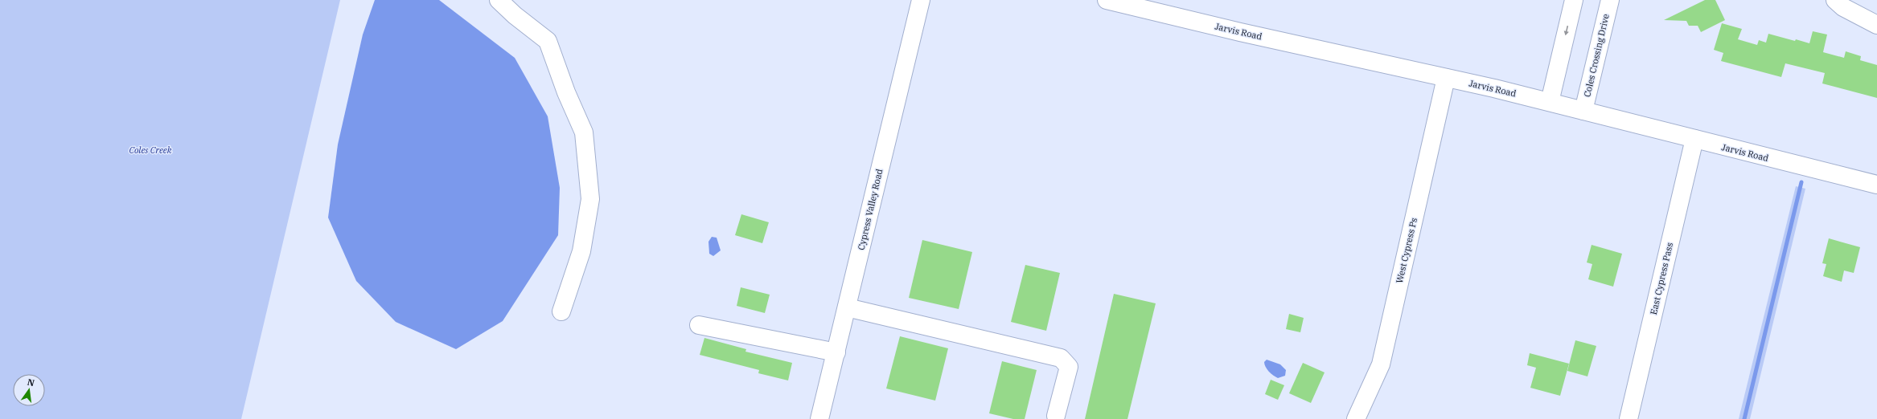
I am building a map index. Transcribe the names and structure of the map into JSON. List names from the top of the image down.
{
  "streets": {
    "street": [
      "Jarvis Road",
      "Coles Crossing Drive",
      "Cypress Valley Road",
      "West Cypress Ps",
      "East Cypress Pass"
    ]
  },
  "crossings": [
    ["Jarvis Road", "Coles Crossing Drive"],
    ["Jarvis Road", "West Cypress Ps"],
    ["Jarvis Road", "East Cypress Pass"]
  ],
  "parks": ["Coles Creek"],
  "north": "top"
}
